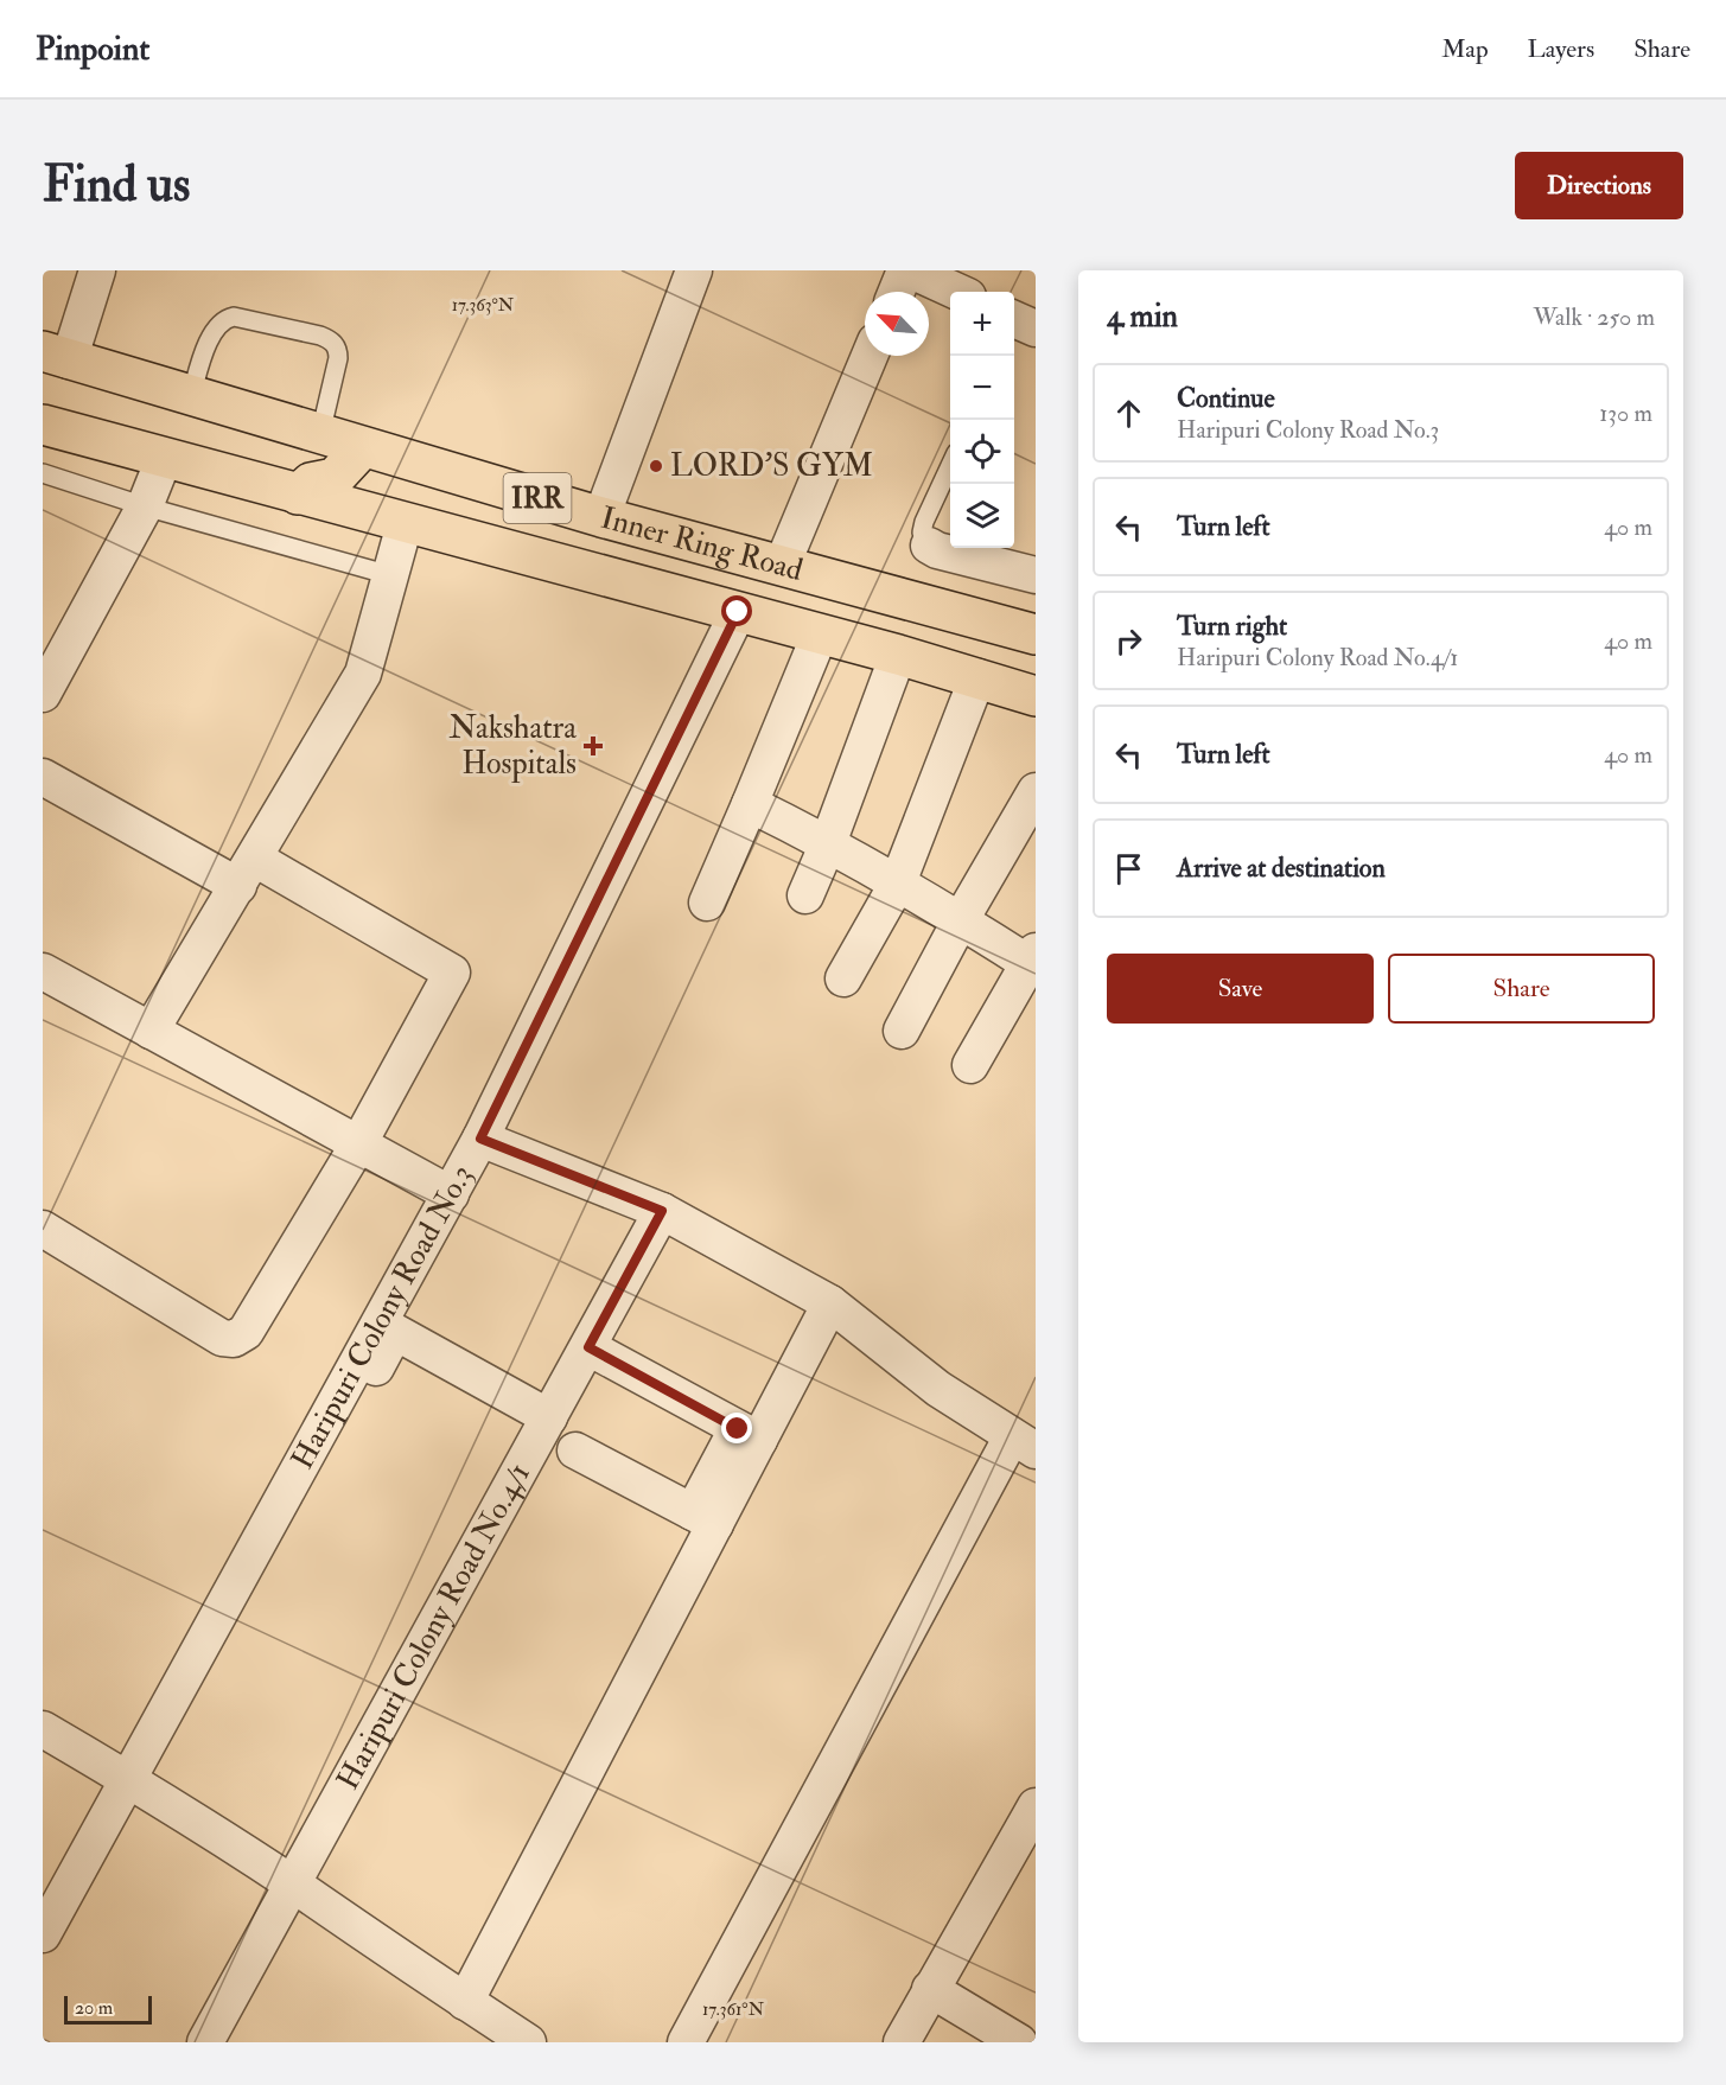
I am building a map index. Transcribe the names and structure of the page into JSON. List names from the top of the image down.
{
  "streets": {
    "highway": ["IRR", "Inner Ring Road"],
    "street": ["Haripuri Colony Road No.3", "Haripuri Colony Road No.4/1"]
  },
  "crossings": [
    ["Inner Ring Road", "Haripuri Colony Road No.3"]
  ],
  "places": {
    "other": ["LORD'S GYM"],
    "health": ["Nakshatra Hospitals"]
  },
  "scale_bar": "20 m",
  "north": "top left",
  "page": {
    "header": "Pinpoint",
    "nav": ["Map", "Layers", "Share"],
    "buttons": [
      "Directions",
      ["Save", "Share"]
    ],
    "title": "Find us",
    "heading": ["4 min", "Walk · 250 m"],
    "map_buttons": ["+", "−"],
    "list": [
      ["Continue", "Haripuri Colony Road No.3", "130 m"],
      ["Turn left", "40 m"],
      ["Turn right", "Haripuri Colony Road No.4/1", "40 m"],
      ["Turn left", "40 m"],
      "Arrive at destination"
    ],
    "scale": "20 m"
  },
  "coordinates": ["17.363°N", "17.361°N"]
}
